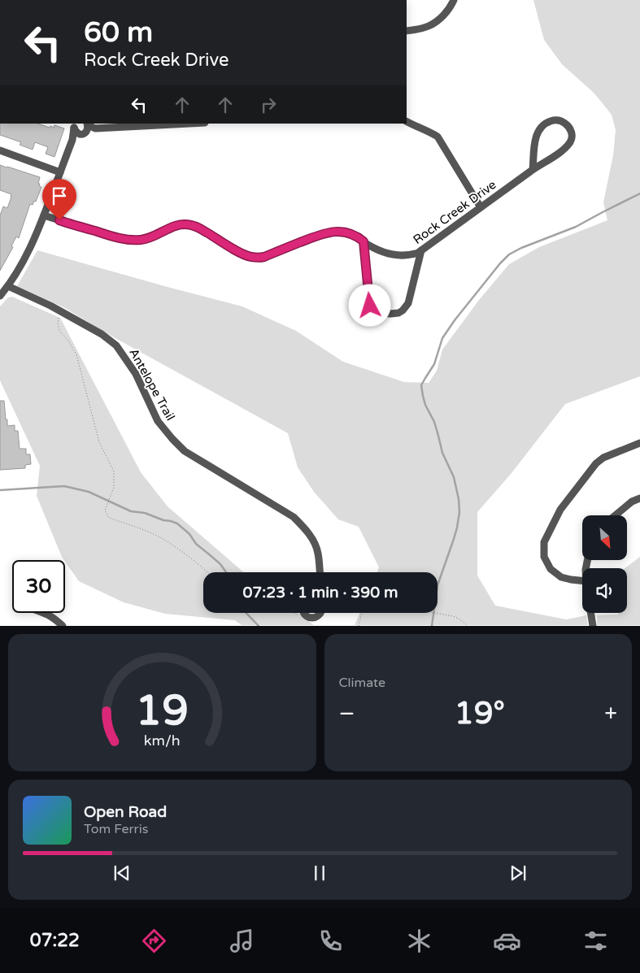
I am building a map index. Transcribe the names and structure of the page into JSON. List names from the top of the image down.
{
  "streets": {
    "street": ["Rock Creek Drive", "Antelope Trail"]
  },
  "north": "bottom right",
  "page": {
    "turn": ["60 m", "Rock Creek Drive"],
    "limit": "30",
    "trip": "07:23 · 1 min · 390 m",
    "tile": "Climate",
    "heat": ["−", "19°", "+"],
    "song": ["Open Road", "Tom Ferris"],
    "tabs": "07:22",
    "gauge": ["19", "km/h"]
  }
}
